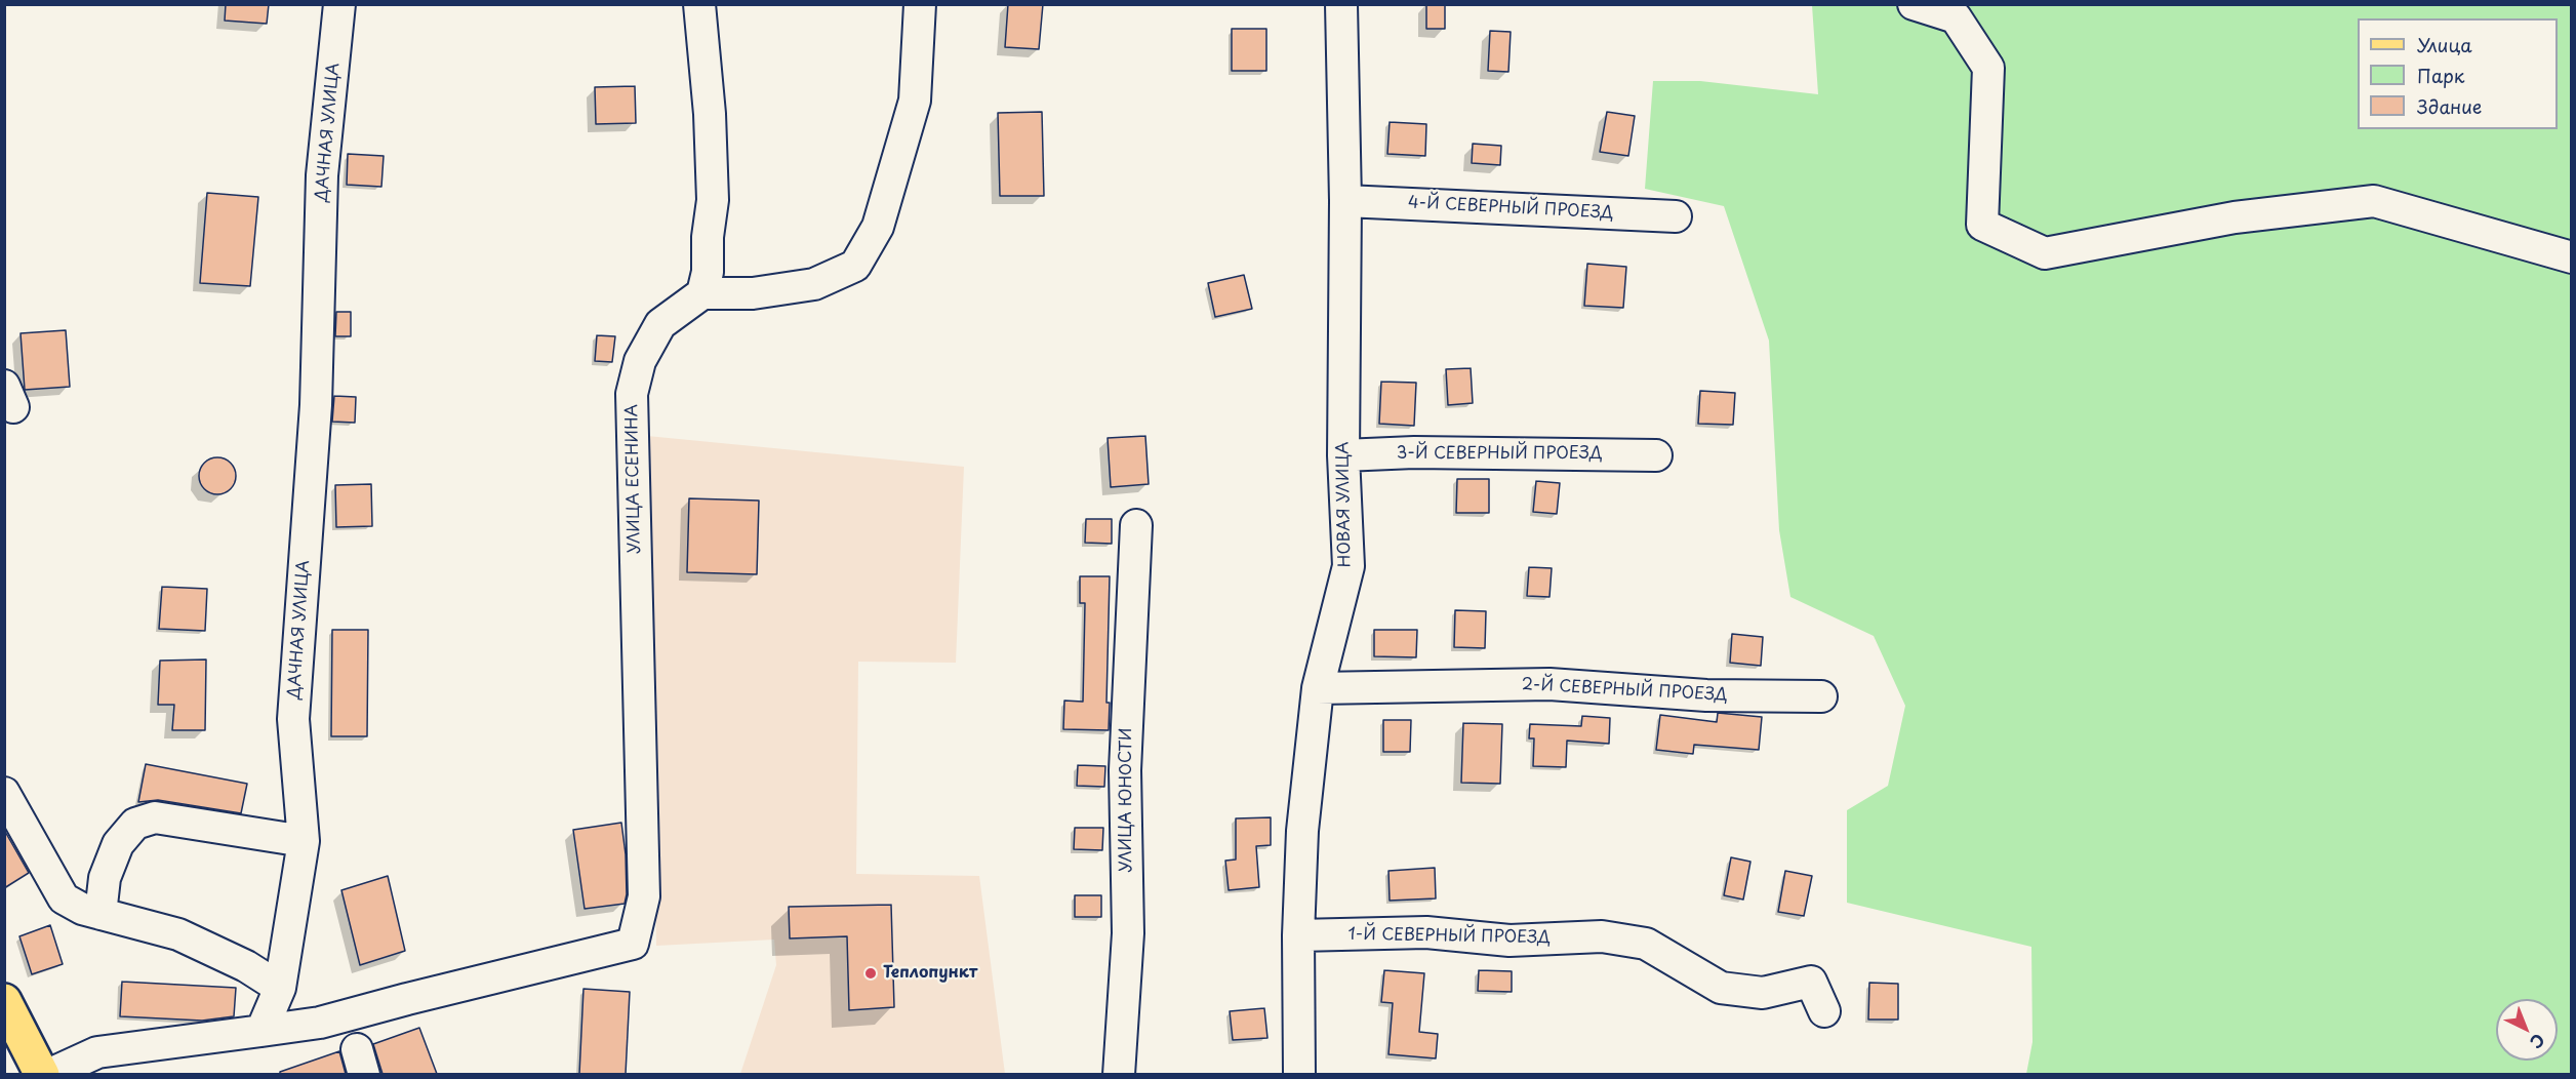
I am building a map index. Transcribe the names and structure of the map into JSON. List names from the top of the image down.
{
  "streets": {
    "street": [
      "ДАЧНАЯ УЛИЦА",
      "4-Й СЕВЕРНЫЙ ПРОЕЗД",
      "3-Й СЕВЕРНЫЙ ПРОЕЗД",
      "УЛИЦА ЕСЕНИНА",
      "НОВАЯ УЛИЦА",
      "2-Й СЕВЕРНЫЙ ПРОЕЗД",
      "УЛИЦА ЮНОСТИ",
      "1-Й СЕВЕРНЫЙ ПРОЕЗД"
    ]
  },
  "crossings": [
    ["ДАЧНАЯ УЛИЦА", "УЛИЦА ЕСЕНИНА"],
    ["4-Й СЕВЕРНЫЙ ПРОЕЗД", "НОВАЯ УЛИЦА"],
    ["3-Й СЕВЕРНЫЙ ПРОЕЗД", "НОВАЯ УЛИЦА"],
    ["НОВАЯ УЛИЦА", "2-Й СЕВЕРНЫЙ ПРОЕЗД"],
    ["НОВАЯ УЛИЦА", "1-Й СЕВЕРНЫЙ ПРОЕЗД"]
  ],
  "places": ["Теплопункт"],
  "legend": ["Улица", "Парк", "Здание"],
  "north": "bottom right"
}
